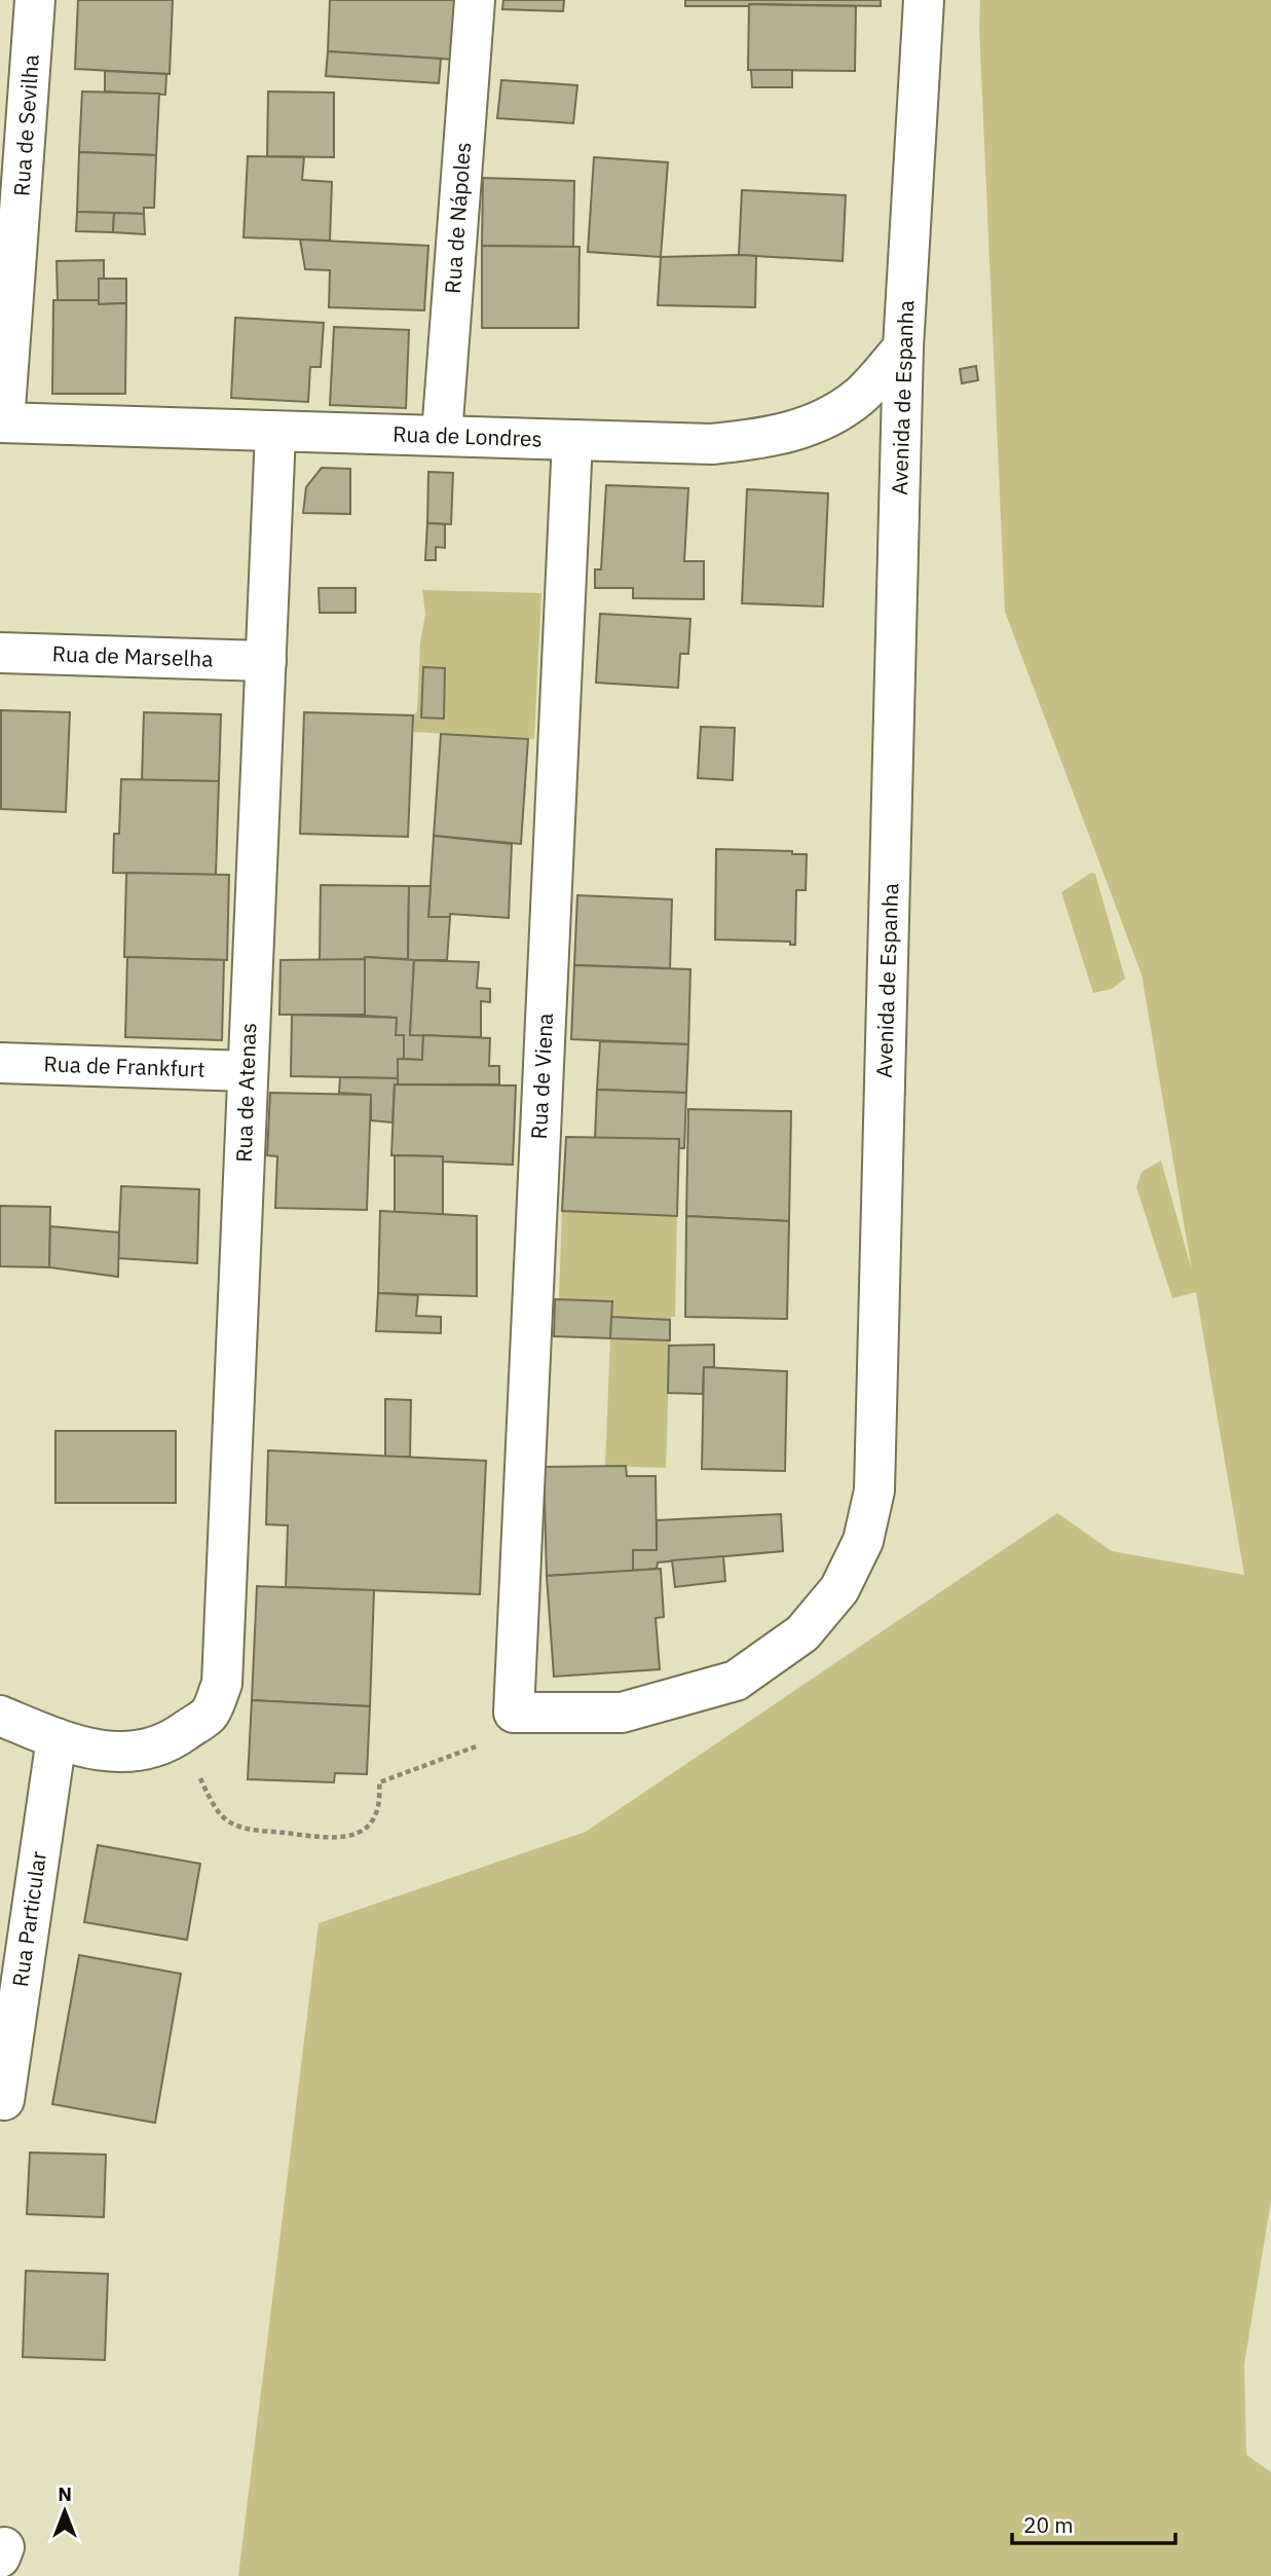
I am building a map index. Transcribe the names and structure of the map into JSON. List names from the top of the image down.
{
  "streets": {
    "street": [
      "Rua de Sevilha",
      "Rua de Nápoles",
      "Avenida de Espanha",
      "Rua de Londres",
      "Rua de Marselha",
      "Rua de Frankfurt",
      "Rua de Viena",
      "Rua de Atenas",
      "Rua Particular"
    ]
  },
  "crossings": [
    ["Rua de Sevilha", "Rua de Londres"],
    ["Rua de Nápoles", "Rua de Londres"],
    ["Avenida de Espanha", "Rua de Londres"],
    ["Avenida de Espanha", "Rua de Viena"],
    ["Rua de Londres", "Rua de Viena"],
    ["Rua de Londres", "Rua de Atenas"],
    ["Rua de Marselha", "Rua de Atenas"],
    ["Rua de Frankfurt", "Rua de Atenas"],
    ["Rua de Atenas", "Rua Particular"]
  ],
  "scale_bar": "20 m",
  "north": "top"
}
